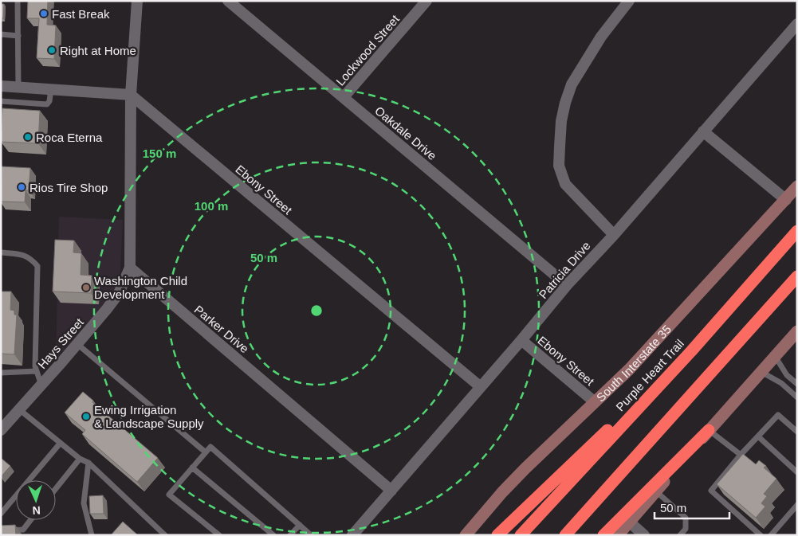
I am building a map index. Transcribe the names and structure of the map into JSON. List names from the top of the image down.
{
  "streets": {
    "highway": ["Purple Heart Trail"],
    "main road": ["South Interstate 35"],
    "street": [
      "Lockwood Street",
      "Oakdale Drive",
      "Ebony Street",
      "Patricia Drive",
      "Parker Drive",
      "Hays Street"
    ]
  },
  "crossings": [
    ["Lockwood Street", "Oakdale Drive"],
    ["Oakdale Drive", "Patricia Drive"],
    ["Ebony Street", "Patricia Drive"],
    ["Ebony Street", "South Interstate 35"],
    ["Patricia Drive", "Parker Drive"],
    ["Parker Drive", "Hays Street"]
  ],
  "places": [
    "Fast Break",
    "Right at Home",
    "Roca Eterna",
    "Rios Tire Shop",
    "Washington Child Development",
    "Ewing Irrigation & Landscape Supply"
  ],
  "scale_bar": "50 m",
  "north": "bottom",
  "rings": ["150 m", "100 m", "50 m"]
}
